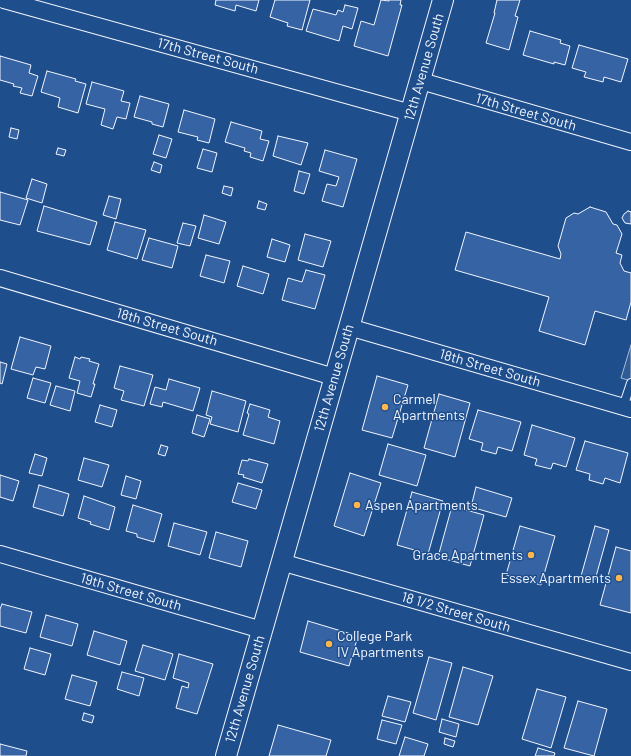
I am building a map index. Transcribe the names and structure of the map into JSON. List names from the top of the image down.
{
  "streets": {
    "street": [
      "17th Street South",
      "12th Avenue South",
      "18th Street South",
      "19th Street South",
      "18 1/2 Street South"
    ]
  },
  "crossings": [
    ["17th Street South", "12th Avenue South"],
    ["12th Avenue South", "18th Street South"],
    ["12th Avenue South", "19th Street South"],
    ["12th Avenue South", "18 1/2 Street South"]
  ],
  "places": [
    "Carmel Apartments",
    "Aspen Apartments",
    "Grace Apartments",
    "Essex Apartments",
    "College Park IV Apartments"
  ]
}
